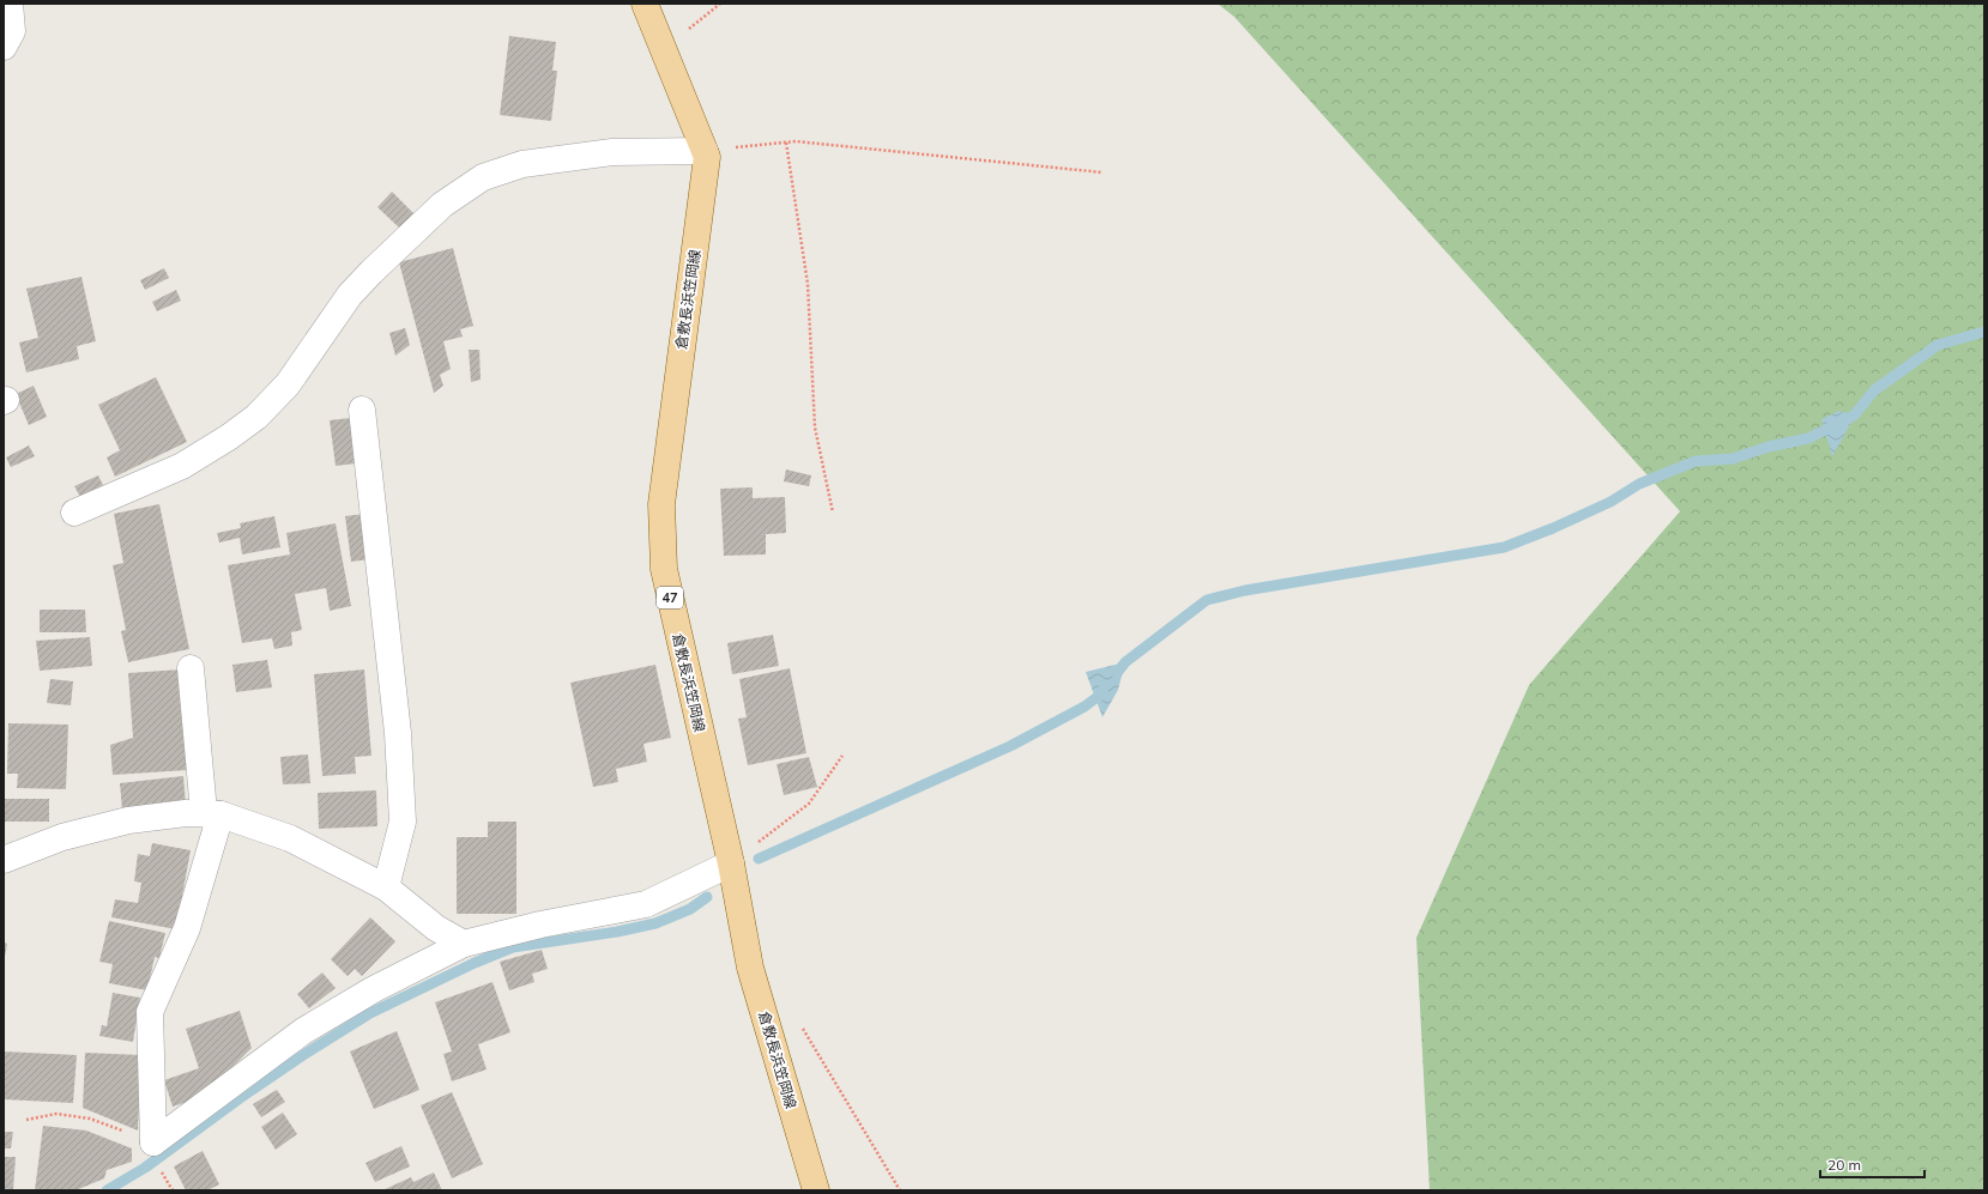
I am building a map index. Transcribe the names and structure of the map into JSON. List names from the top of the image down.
{
  "streets": {
    "main road": ["倉敷長浜笠岡線", "47"]
  },
  "scale_bar": "20 m"
}
